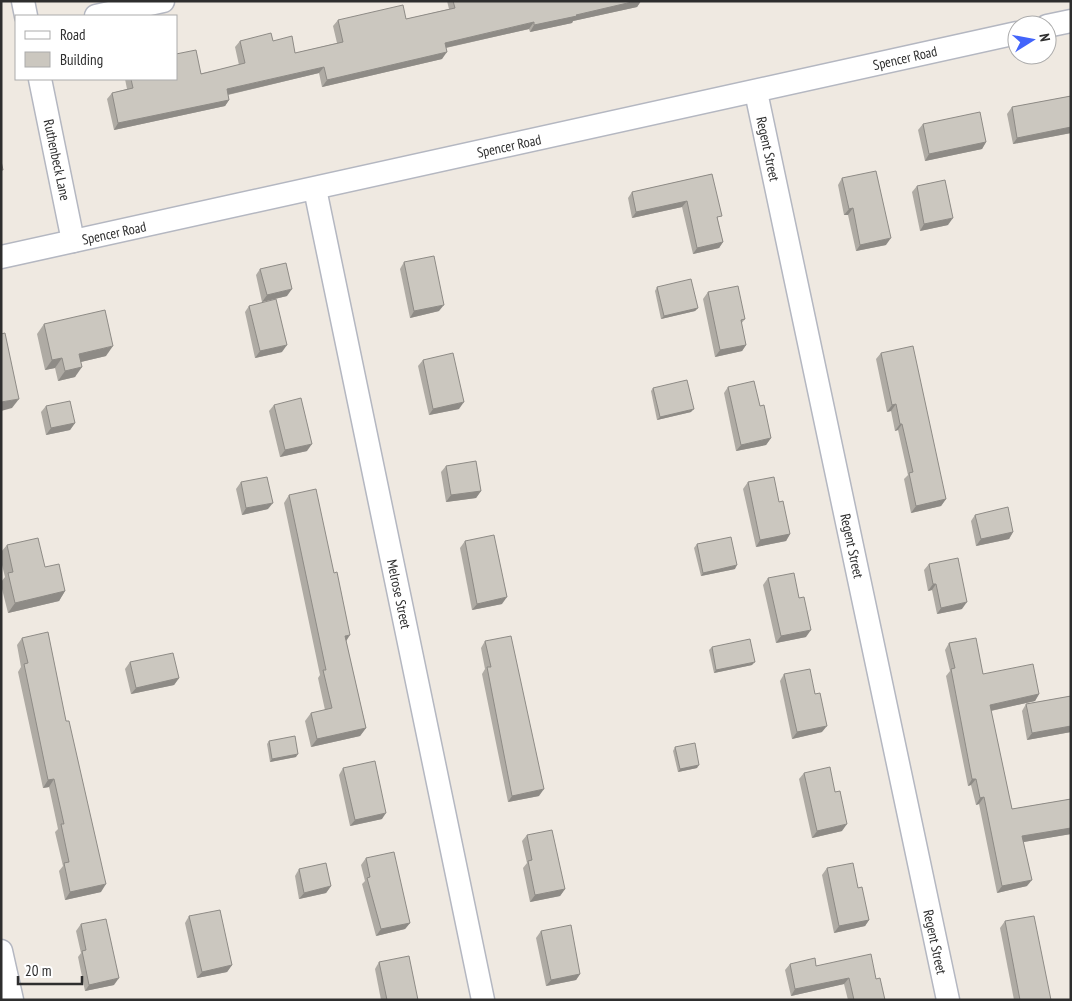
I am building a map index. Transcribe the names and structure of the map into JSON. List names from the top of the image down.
{
  "streets": {
    "street": [
      "Spencer Road",
      "Regent Street",
      "Ruthenbeck Lane",
      "Melrose Street"
    ]
  },
  "crossings": [
    ["Spencer Road", "Regent Street"],
    ["Spencer Road", "Ruthenbeck Lane"],
    ["Spencer Road", "Melrose Street"]
  ],
  "legend": ["Road", "Building"],
  "scale_bar": "20 m",
  "north": "right"
}
